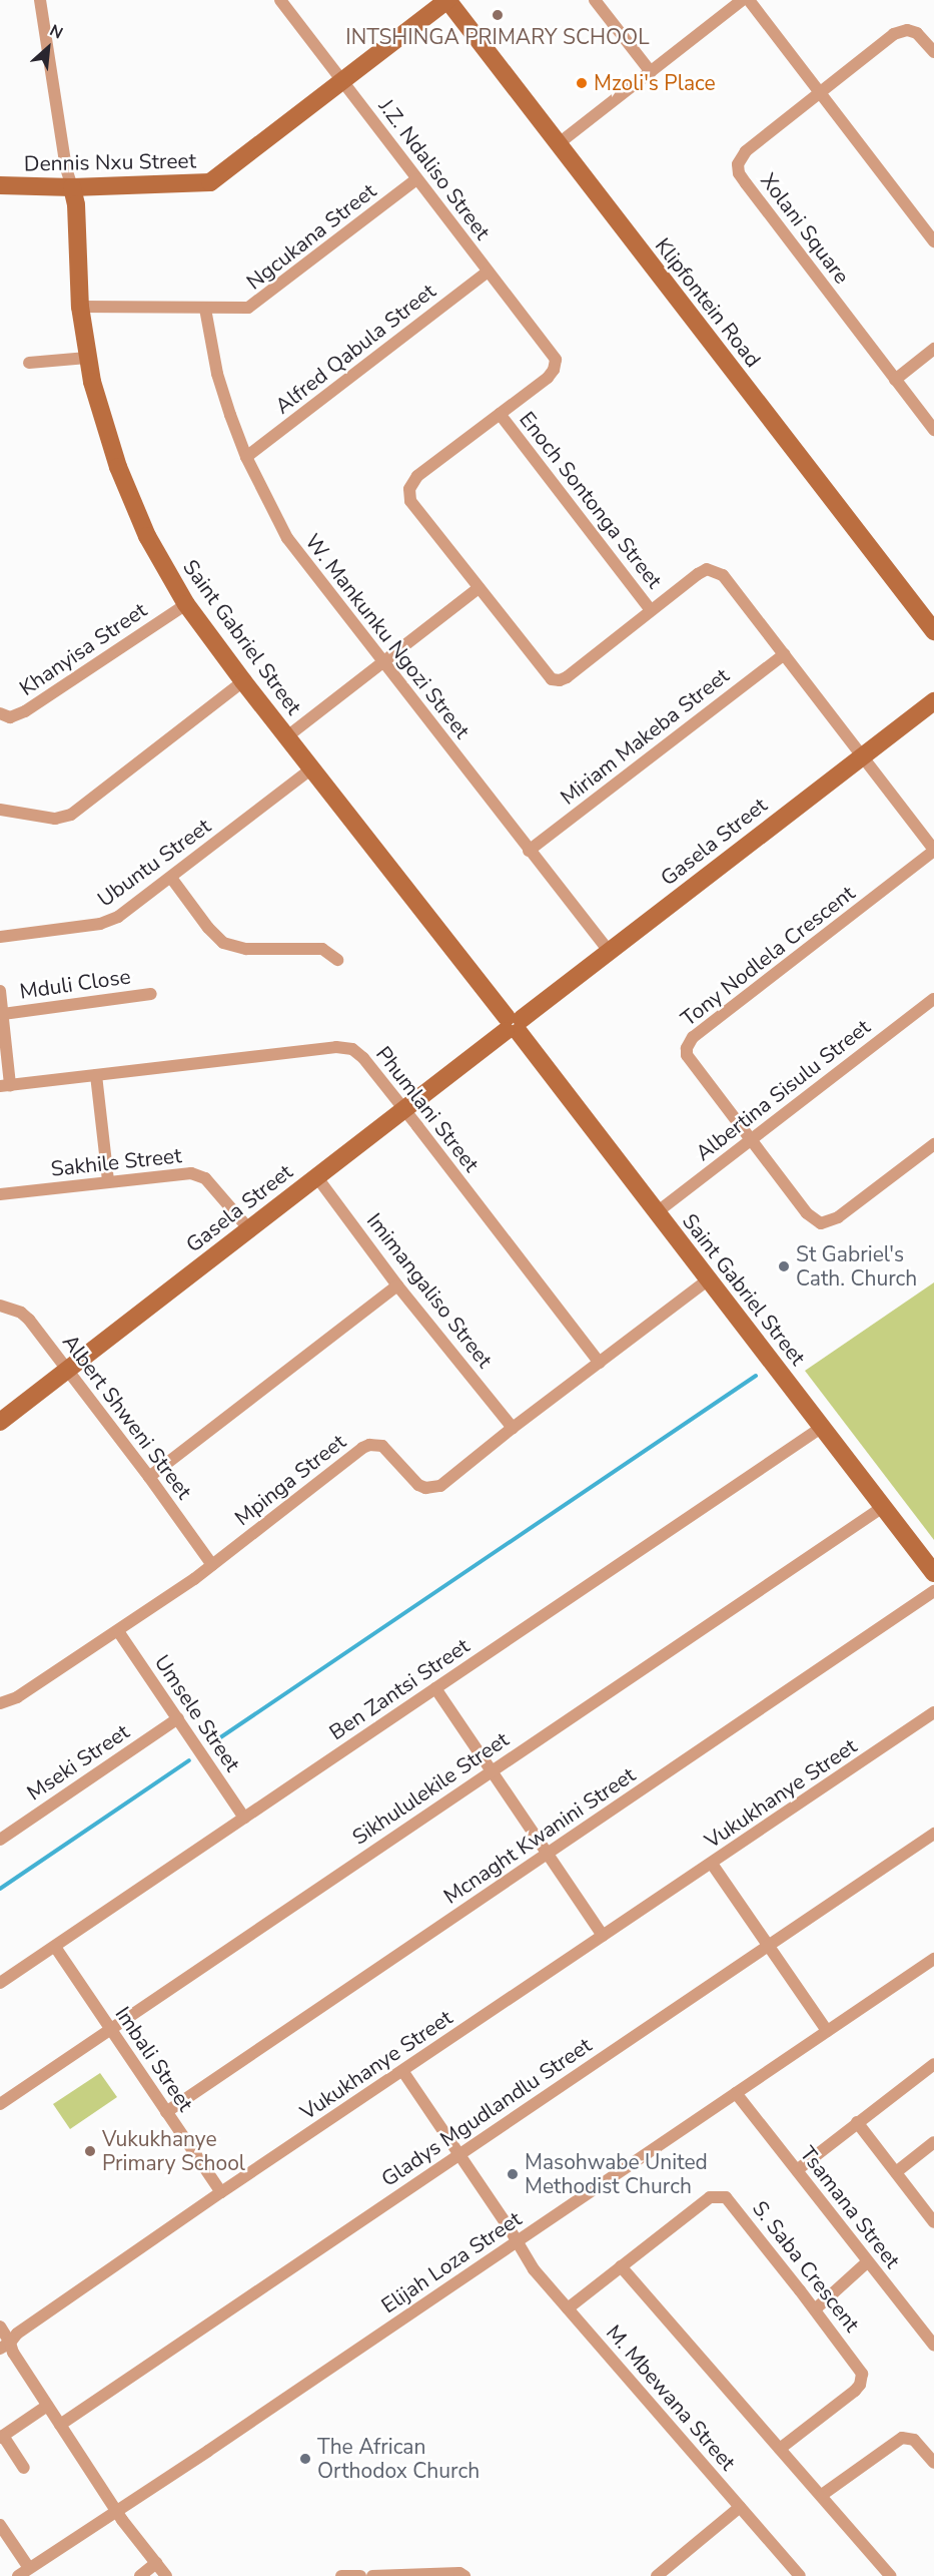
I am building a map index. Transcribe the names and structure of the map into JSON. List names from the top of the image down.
{
  "streets": {
    "street": [
      "Dennis Nxu Street",
      "J.Z. Ndaliso Street",
      "Xolani Square",
      "Ngcukana Street",
      "Klipfontein Road",
      "Alfred Qabula Street",
      "Enoch Sontonga Street",
      "W. Mankunku Ngozi Street",
      "Saint Gabriel Street",
      "Khanyisa Street",
      "Miriam Makeba Street",
      "Gasela Street",
      "Ubuntu Street",
      "Tony Nodlela Crescent",
      "Mduli Close",
      "Albertina Sisulu Street",
      "Phumlani Street",
      "Sakhile Street",
      "Imimangaliso Street",
      "Albert Shweni Street",
      "Mpinga Street",
      "Ben Zantsi Street",
      "Umsele Street",
      "Mseki Street",
      "Sikhululekile Street",
      "Vukukhanye Street",
      "Mcnaght Kwanini Street",
      "Imbali Street",
      "Gladys Mgudlandlu Street",
      "Tsamana Street",
      "Elijah Loza Street",
      "S. Saba Crescent",
      "M. Mbewana Street"
    ]
  },
  "crossings": [
    ["Dennis Nxu Street", "J.Z. Ndaliso Street"],
    ["Dennis Nxu Street", "Klipfontein Road"],
    ["Dennis Nxu Street", "Saint Gabriel Street"],
    ["J.Z. Ndaliso Street", "Ngcukana Street"],
    ["J.Z. Ndaliso Street", "Alfred Qabula Street"],
    ["J.Z. Ndaliso Street", "Enoch Sontonga Street"],
    ["Ngcukana Street", "W. Mankunku Ngozi Street"],
    ["Ngcukana Street", "Saint Gabriel Street"],
    ["Alfred Qabula Street", "W. Mankunku Ngozi Street"],
    ["W. Mankunku Ngozi Street", "Miriam Makeba Street"],
    ["W. Mankunku Ngozi Street", "Gasela Street"],
    ["Saint Gabriel Street", "Khanyisa Street"],
    ["Saint Gabriel Street", "Gasela Street"],
    ["Saint Gabriel Street", "Ubuntu Street"],
    ["Saint Gabriel Street", "Albertina Sisulu Street"],
    ["Saint Gabriel Street", "Mpinga Street"],
    ["Saint Gabriel Street", "Ben Zantsi Street"],
    ["Saint Gabriel Street", "Sikhululekile Street"],
    ["Gasela Street", "Phumlani Street"],
    ["Gasela Street", "Sakhile Street"],
    ["Gasela Street", "Imimangaliso Street"],
    ["Gasela Street", "Albert Shweni Street"],
    ["Tony Nodlela Crescent", "Albertina Sisulu Street"],
    ["Phumlani Street", "Mpinga Street"],
    ["Imimangaliso Street", "Mpinga Street"],
    ["Albert Shweni Street", "Mpinga Street"],
    ["Mpinga Street", "Umsele Street"],
    ["Ben Zantsi Street", "Umsele Street"],
    ["Ben Zantsi Street", "Imbali Street"],
    ["Umsele Street", "Mseki Street"],
    ["Sikhululekile Street", "Imbali Street"],
    ["Vukukhanye Street", "Imbali Street"],
    ["Vukukhanye Street", "M. Mbewana Street"],
    ["Mcnaght Kwanini Street", "Imbali Street"],
    ["Gladys Mgudlandlu Street", "M. Mbewana Street"],
    ["Tsamana Street", "Elijah Loza Street"],
    ["Elijah Loza Street", "M. Mbewana Street"],
    ["S. Saba Crescent", "M. Mbewana Street"]
  ],
  "places": [
    "INTSHINGA PRIMARY SCHOOL",
    "Mzoli's Place",
    "St Gabriel's Cath. Church",
    "Vukukhanye Primary School",
    "Masohwabe United Methodist Church",
    "The African Orthodox Church"
  ],
  "north": "top right"
}
